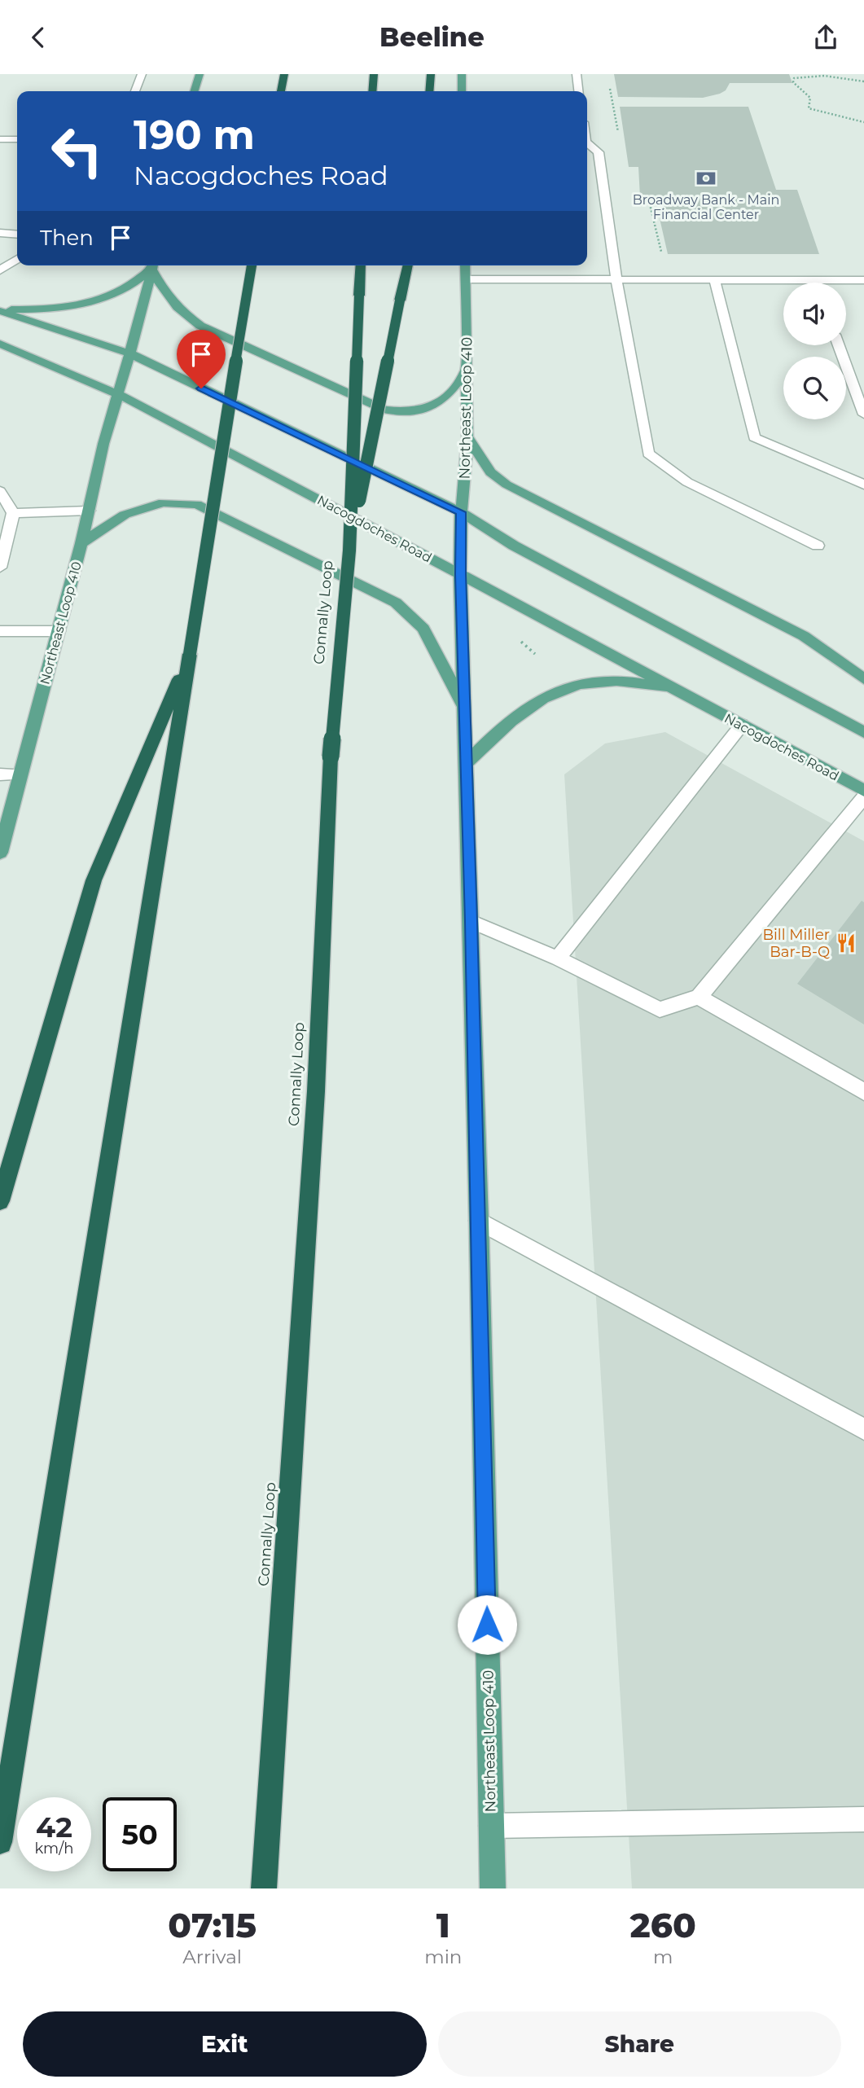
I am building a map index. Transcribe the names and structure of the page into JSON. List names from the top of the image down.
{
  "streets": {
    "highway": ["Connally Loop"],
    "main road": ["Northeast Loop 410", "Nacogdoches Road"]
  },
  "crossings": [
    ["Northeast Loop 410", "Nacogdoches Road"]
  ],
  "places": {
    "bank": ["Broadway Bank - Main Financial Center"],
    "restaurant": ["Bill Miller Bar-B-Q"]
  },
  "page": {
    "header": "Beeline",
    "turn": ["190 m", "Nacogdoches Road"],
    "then": "Then",
    "speed": "42 km/h",
    "limit": "50",
    "eta": [
      "07:15",
      "Arrival",
      "1",
      "min",
      "260",
      "m"
    ],
    "buttons": ["Exit", "Share"]
  }
}
